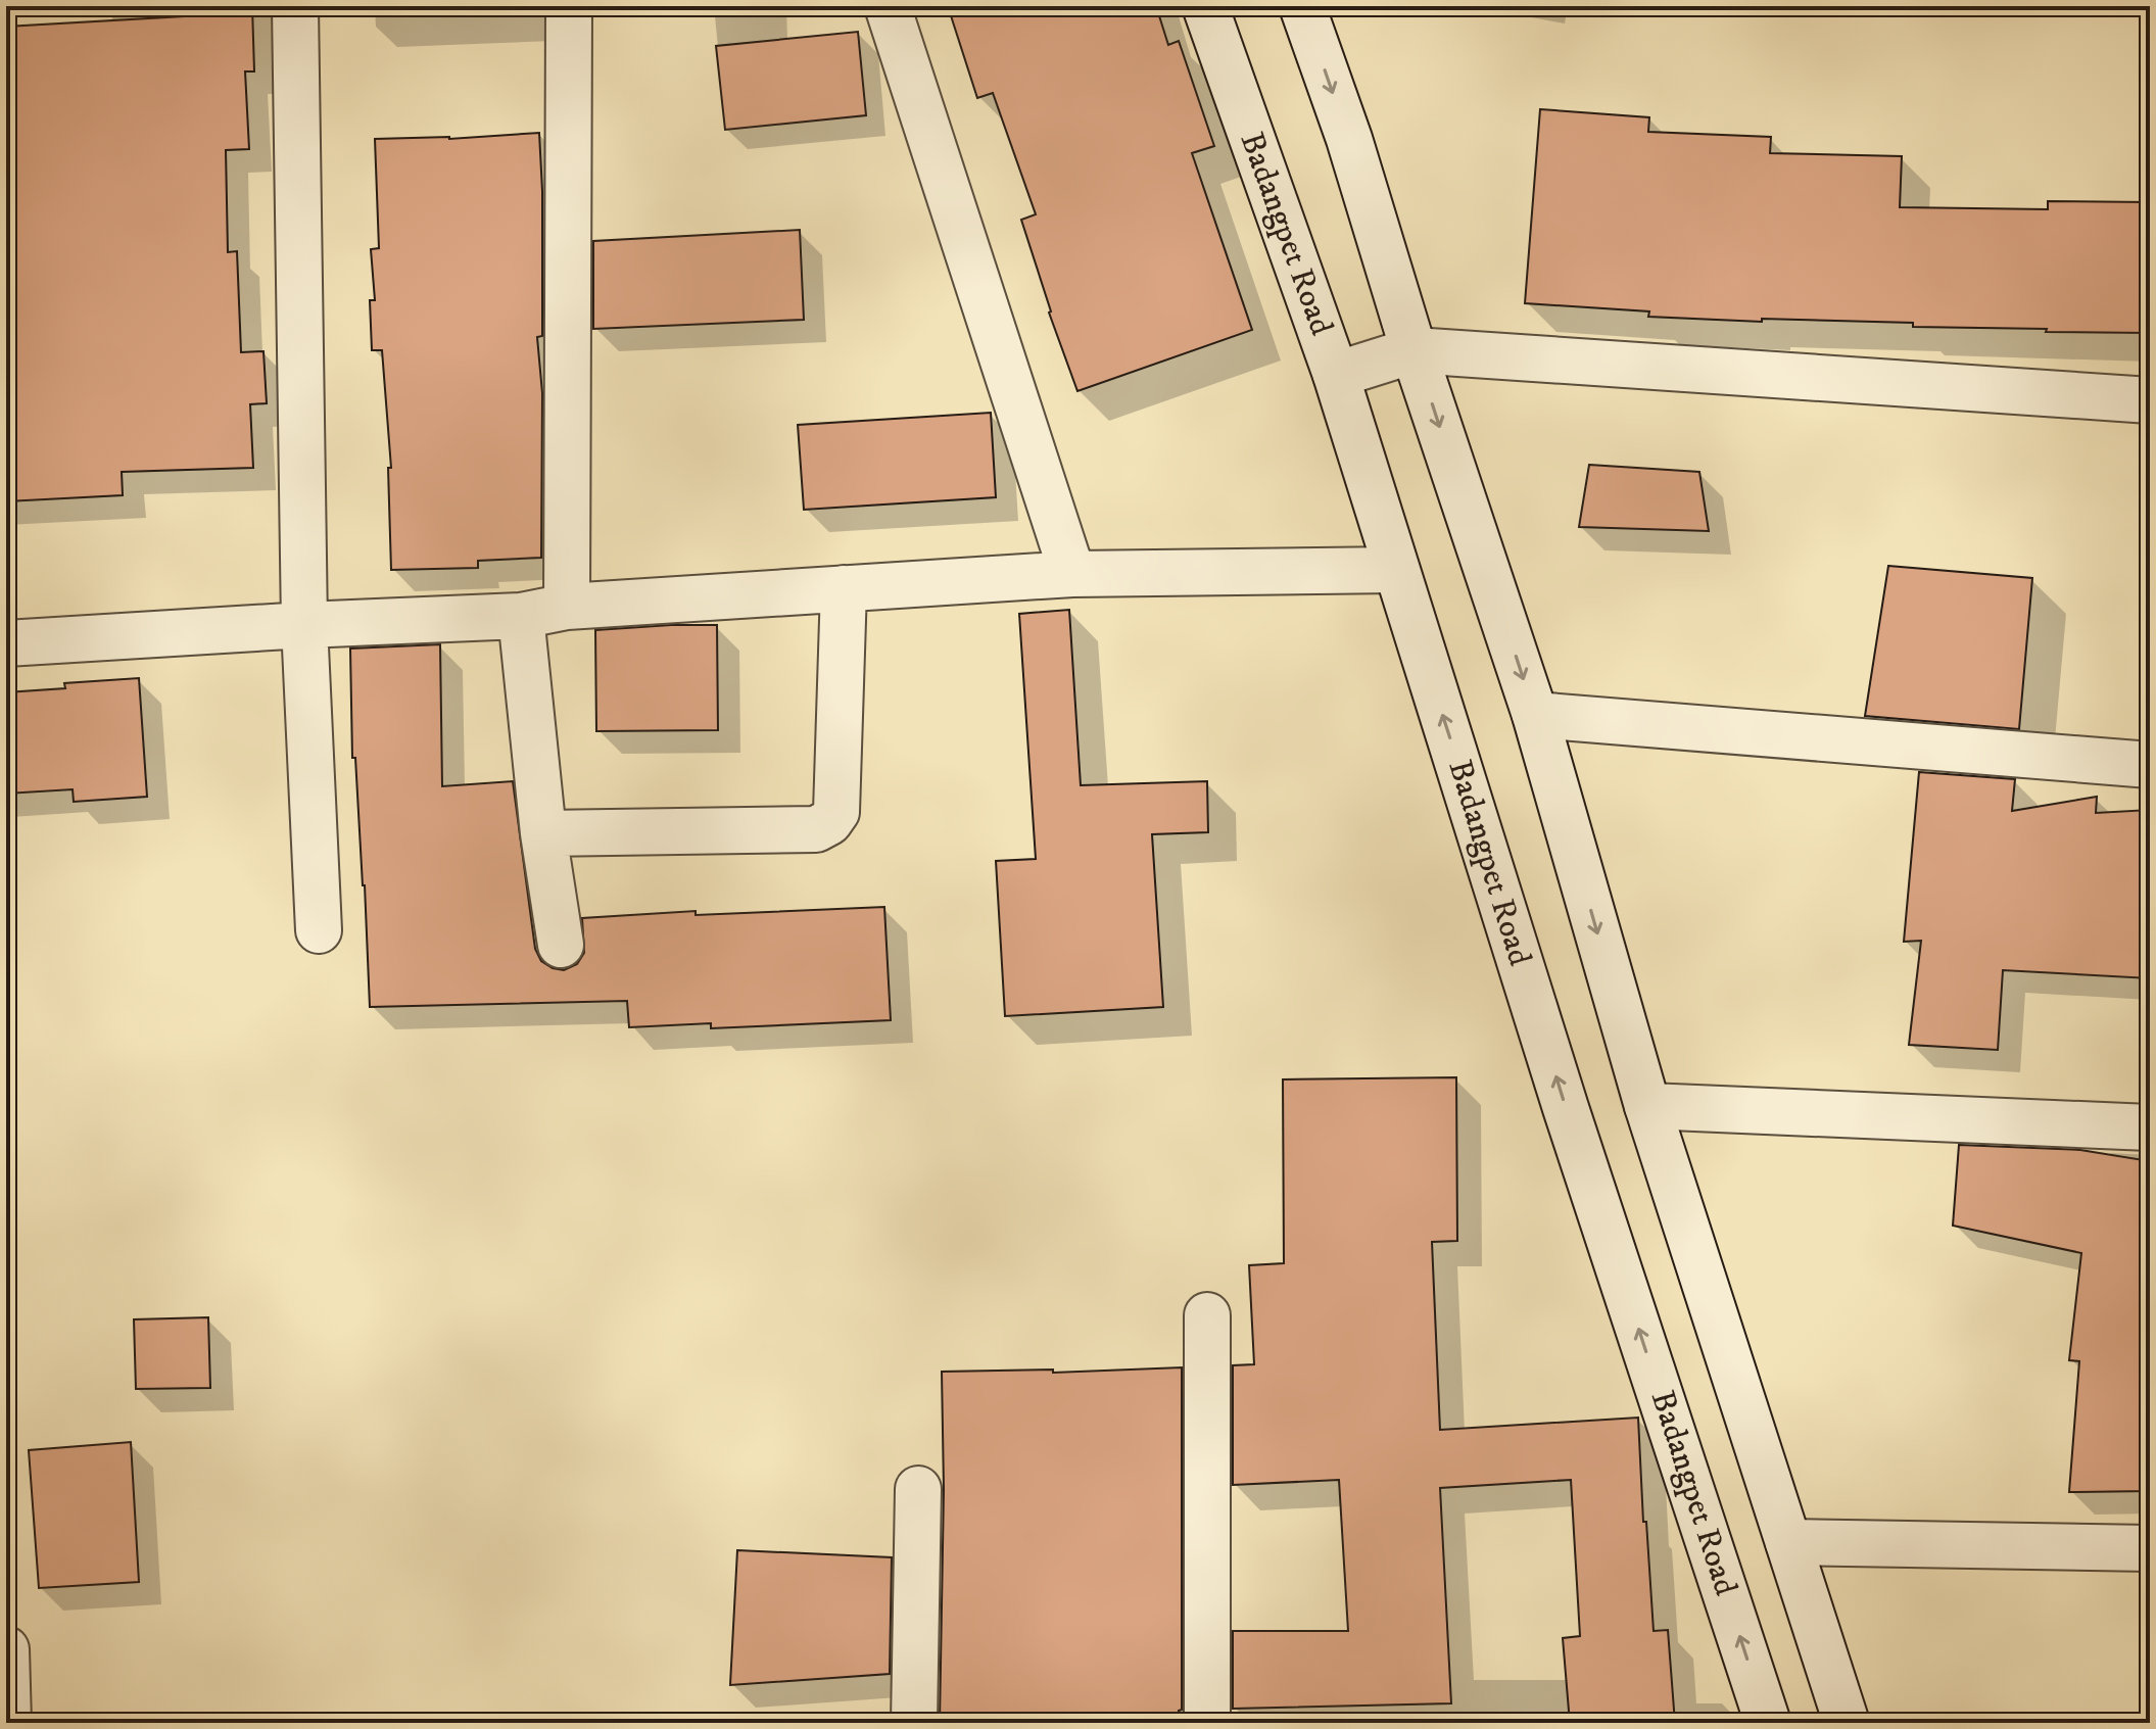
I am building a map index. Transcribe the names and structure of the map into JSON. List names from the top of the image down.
{
  "streets": {
    "street": ["Badangpet Road"]
  }
}
